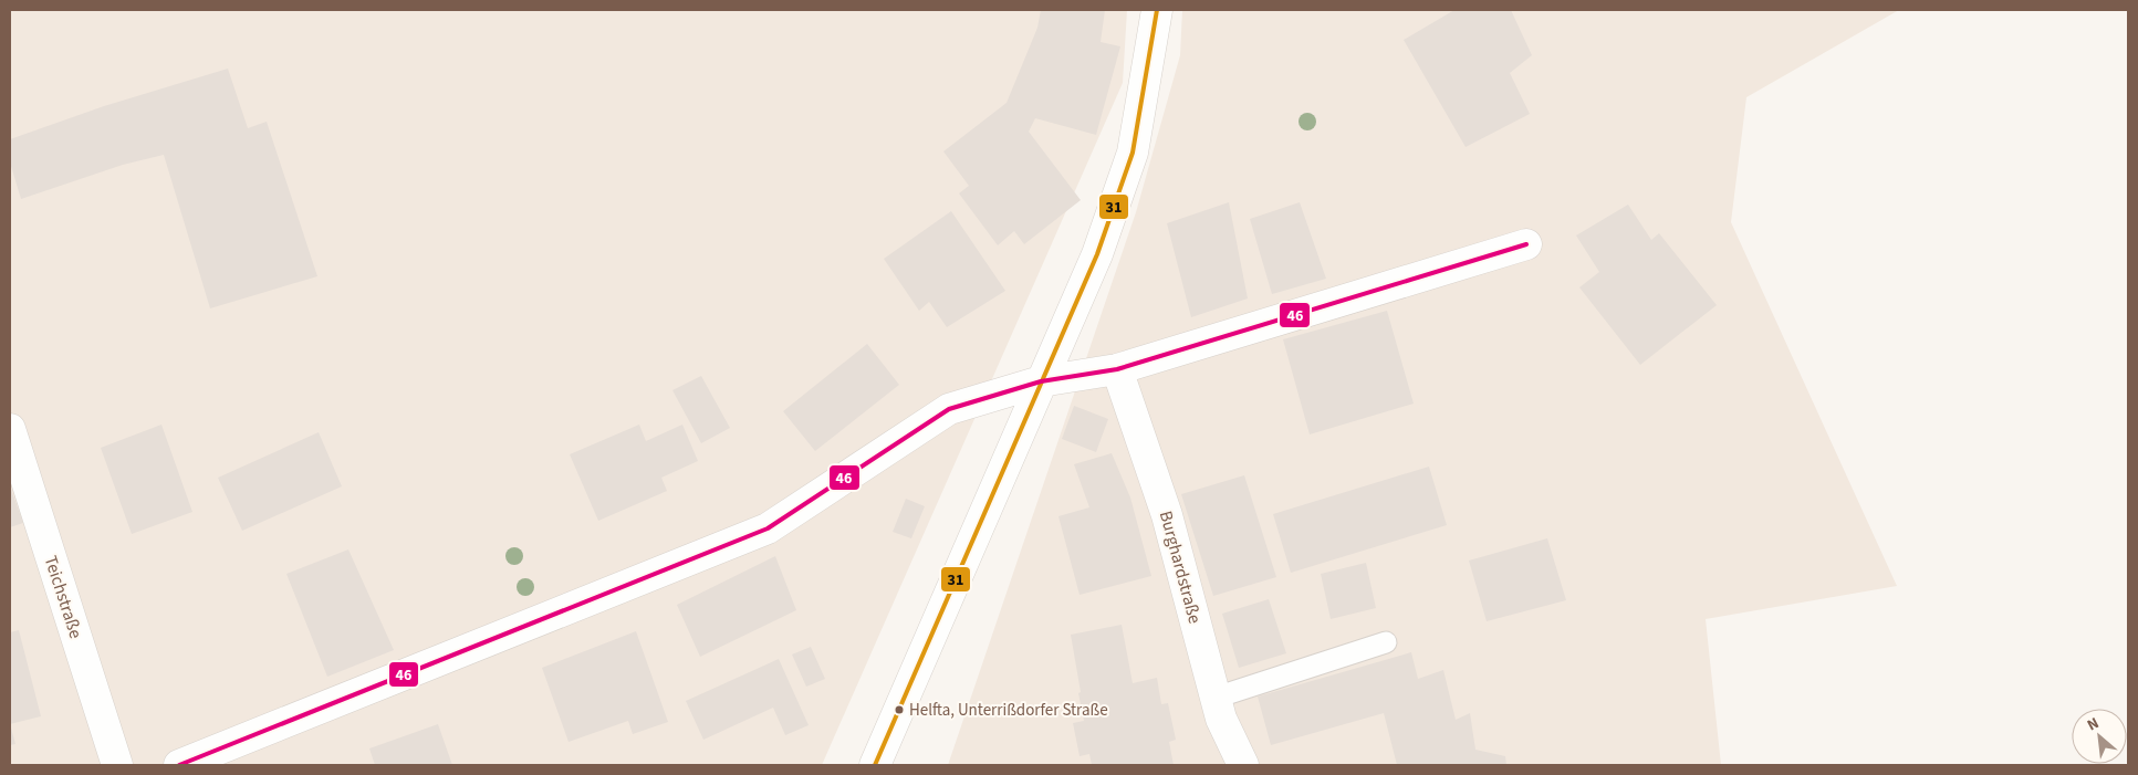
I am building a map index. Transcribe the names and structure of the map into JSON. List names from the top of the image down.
{
  "streets": {
    "street": ["Burghardstraße", "Teichstraße"]
  },
  "places": ["Helfta, Unterrißdorfer Straße"],
  "lines": ["transit line 31", "transit line 46"],
  "north": "top left"
}
